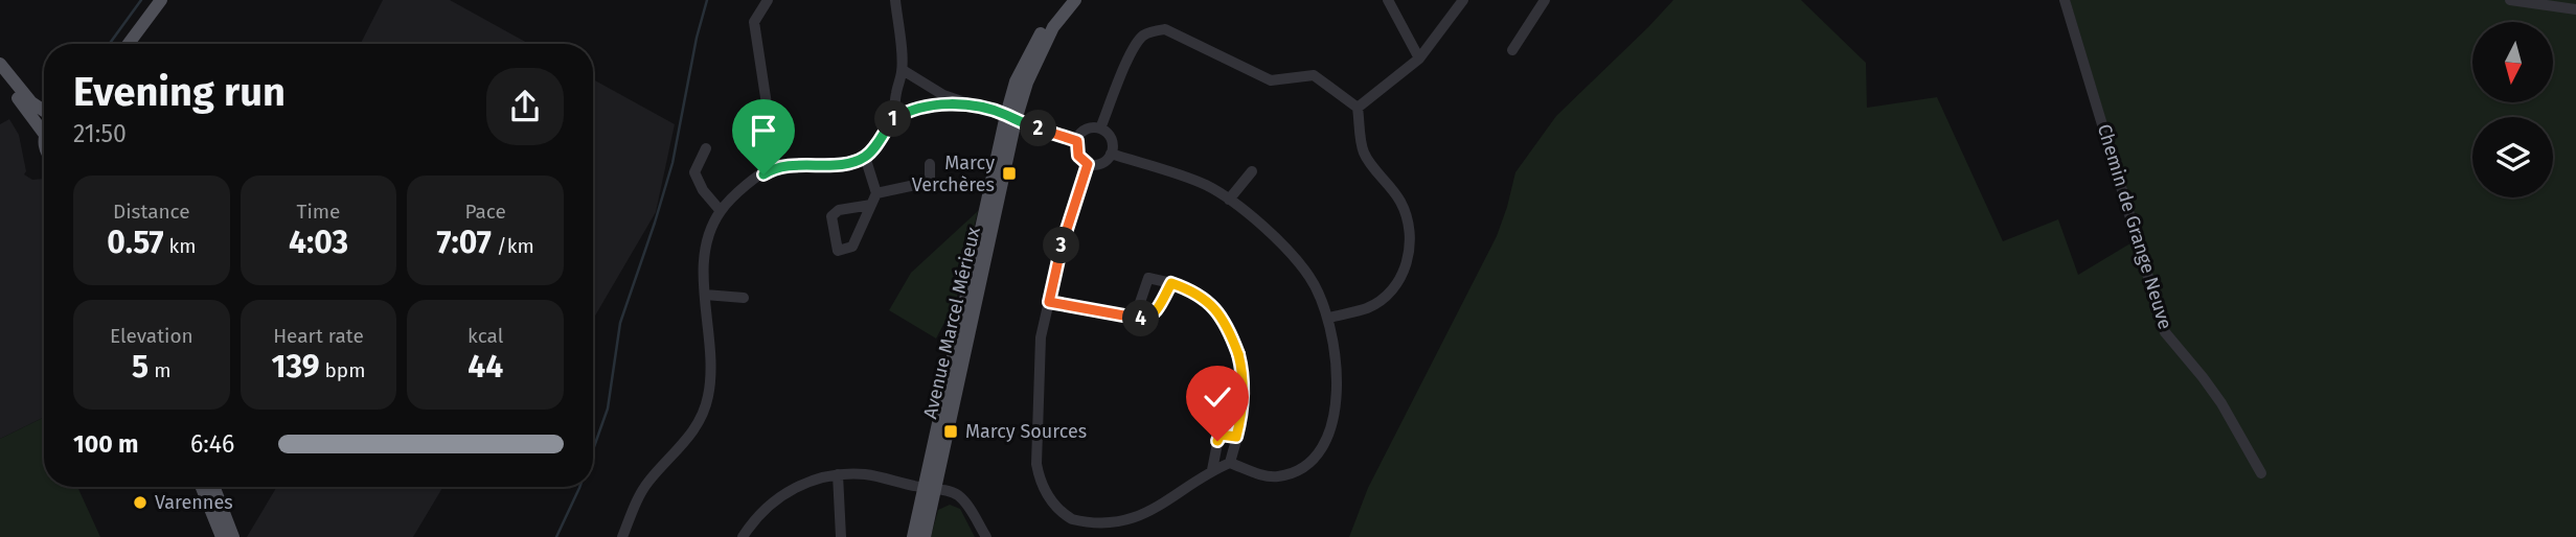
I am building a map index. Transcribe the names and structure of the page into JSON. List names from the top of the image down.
{
  "streets": {
    "main road": ["Avenue Marcel Mérieux"],
    "street": ["Chemin de Grange Neuve"]
  },
  "places": {
    "transit": ["Marcy Verchères", "Marcy Sources"],
    "other": ["Varennes"]
  },
  "north": "bottom",
  "page": {
    "heading": ["Evening run", "21:50"],
    "pins": [
      "1",
      "2",
      "3",
      "4"
    ],
    "stats": [
      ["Distance", "0.57 km"],
      ["Time", "4:03"],
      ["Pace", "7:07 /km"],
      ["Elevation", "5 m"],
      ["Heart rate", "139 bpm"],
      ["kcal", "44"]
    ],
    "list": [
      {
        "name": "100 m",
        "note": "6:46"
      }
    ]
  }
}
